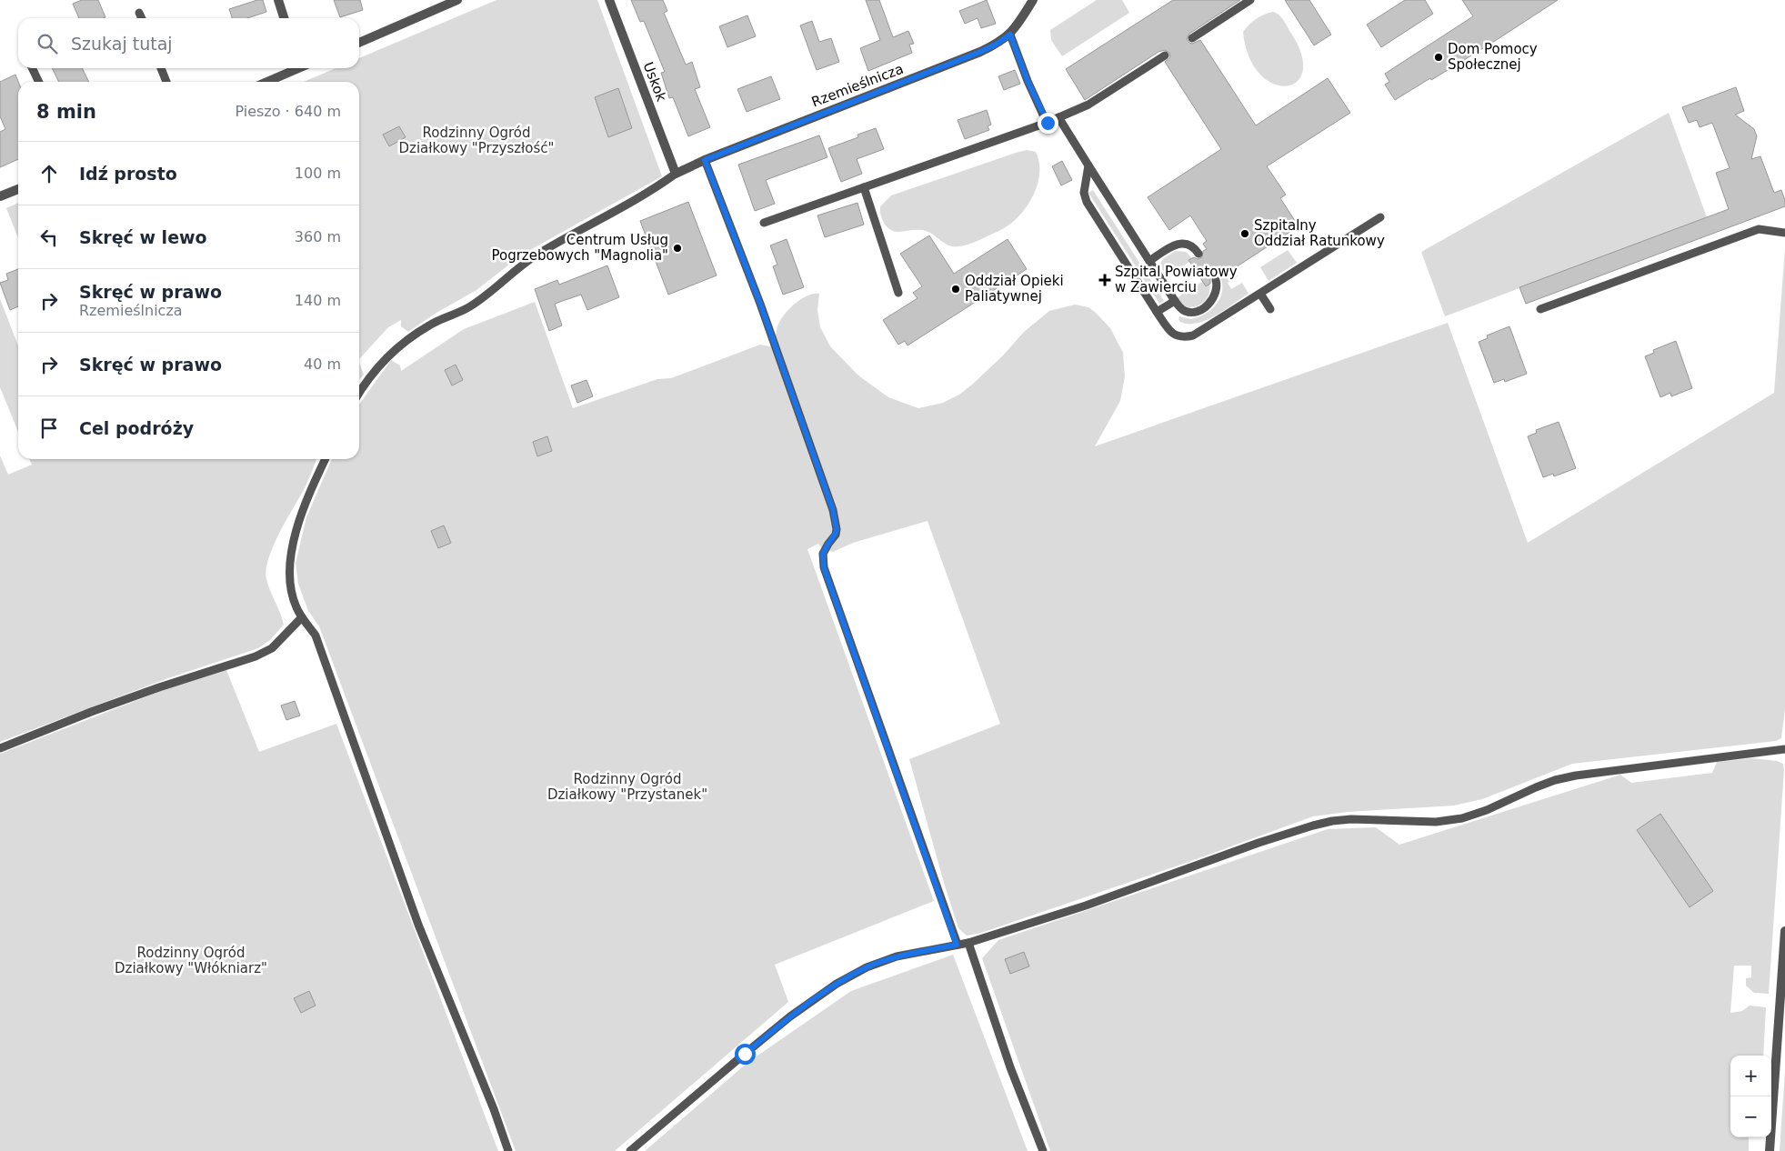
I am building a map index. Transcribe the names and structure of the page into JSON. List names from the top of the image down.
{
  "streets": {
    "street": ["Uskok", "Rzemieślnicza"]
  },
  "crossings": [
    ["Uskok", "Rzemieślnicza"]
  ],
  "parks": ["Rodzinny Ogród Działkowy \"Przyszłość\"", "Rodzinny Ogród Działkowy \"Przystanek\"", "Rodzinny Ogród Działkowy \"Włókniarz\""],
  "places": {
    "other": [
      "Dom Pomocy Społecznej",
      "Szpitalny Oddział Ratunkowy",
      "Centrum Usług Pogrzebowych \"Magnolia\"",
      "Oddział Opieki Paliatywnej"
    ],
    "health": ["Szpital Powiatowy w Zawierciu"]
  },
  "page": {
    "search": "Szukaj tutaj",
    "heading": ["8 min", "Pieszo · 640 m"],
    "list": [
      ["Idź prosto", "100 m"],
      ["Skręć w lewo", "360 m"],
      ["Skręć w prawo", "Rzemieślnicza", "140 m"],
      ["Skręć w prawo", "40 m"],
      "Cel podróży"
    ],
    "map_buttons": ["+", "−"]
  }
}
